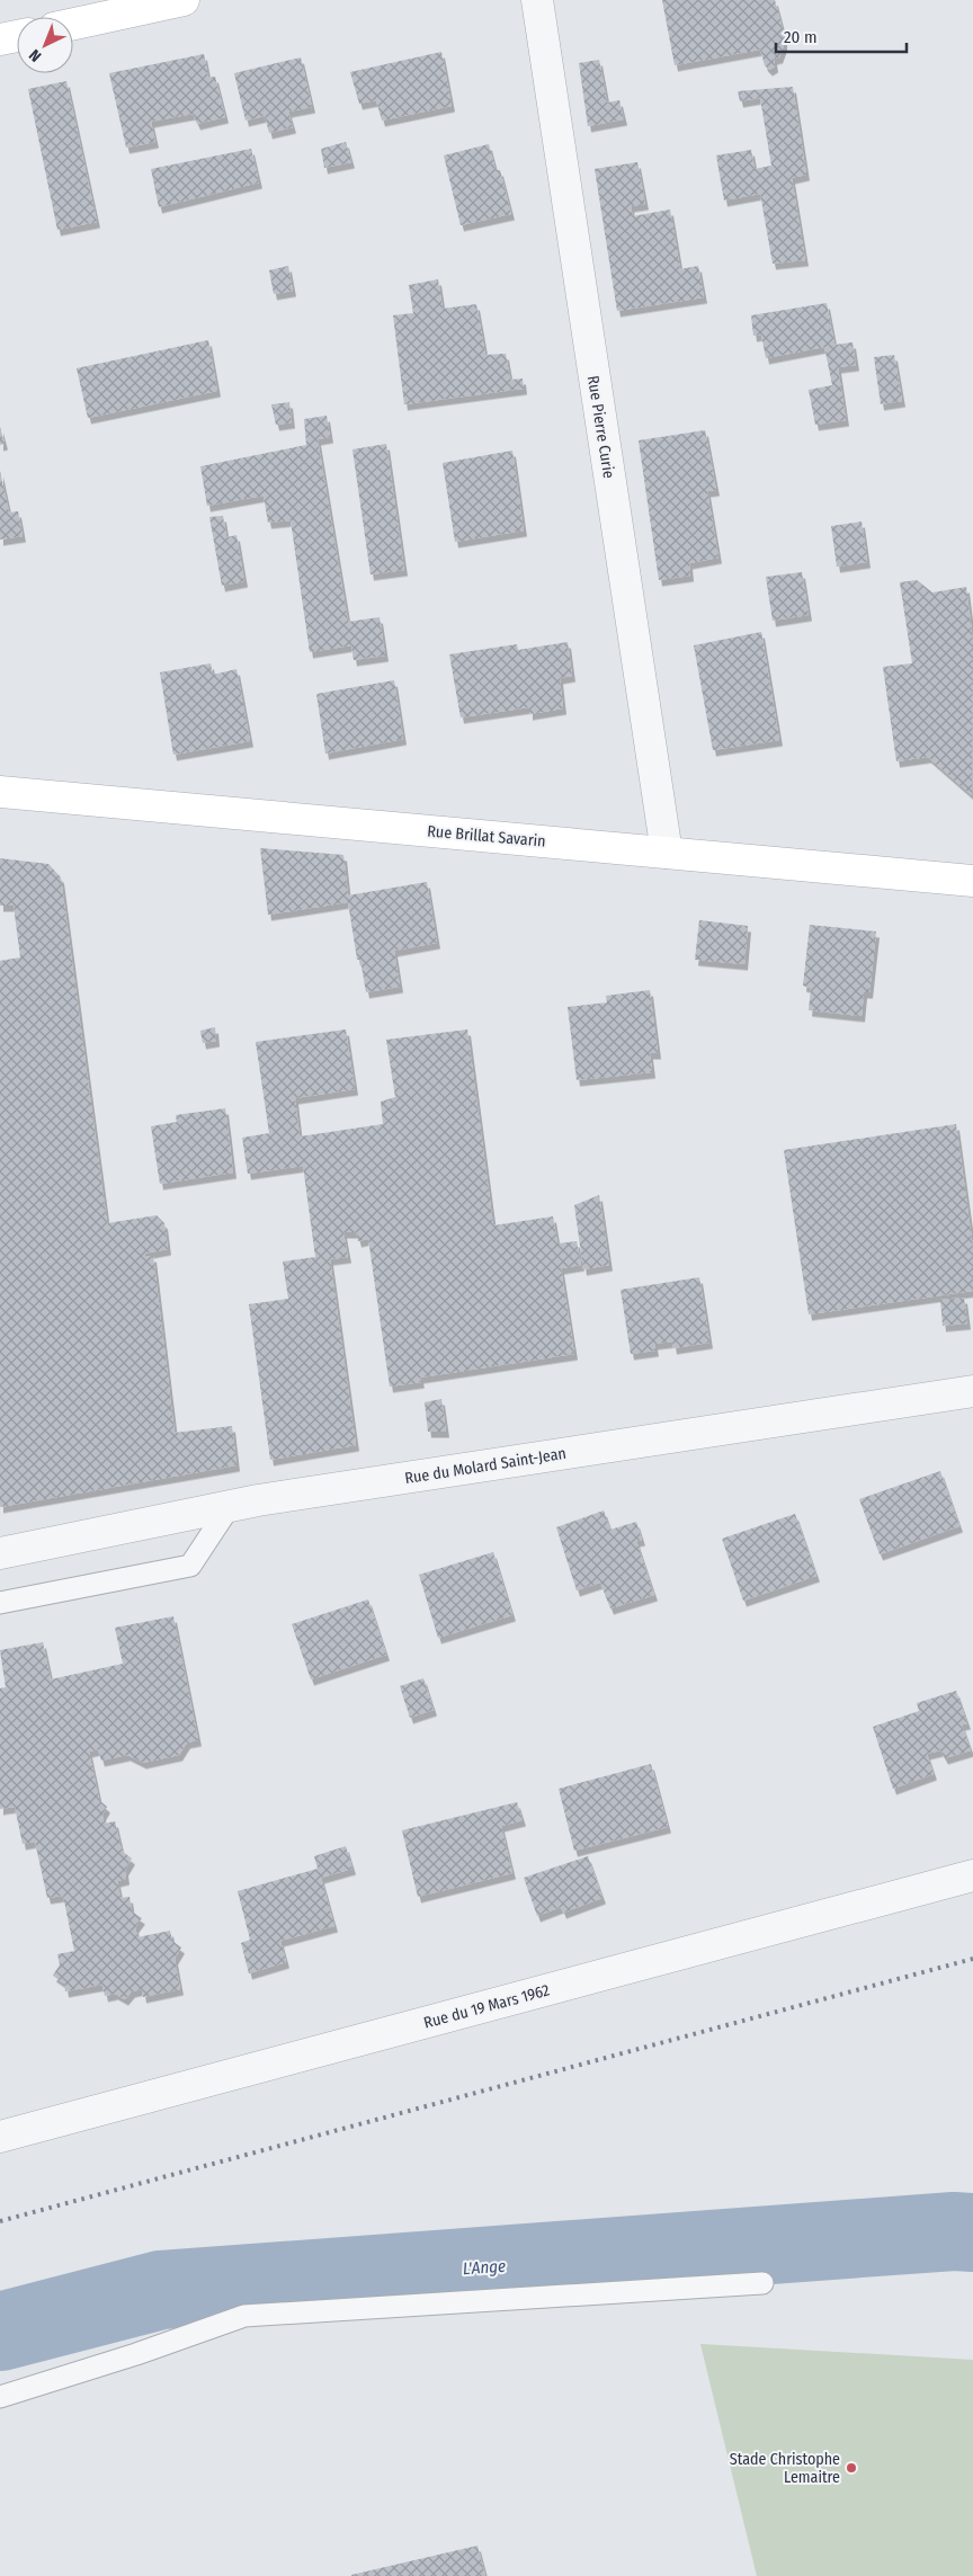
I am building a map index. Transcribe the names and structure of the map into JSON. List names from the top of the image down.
{
  "streets": {
    "main road": ["Rue Brillat Savarin"],
    "street": ["Rue Pierre Curie", "Rue du Molard Saint-Jean", "Rue du 19 Mars 1962"]
  },
  "crossings": [
    ["Rue Pierre Curie", "Rue Brillat Savarin"]
  ],
  "water": ["L'Ange"],
  "places": ["Stade Christophe Lemaitre"],
  "scale_bar": "20 m",
  "north": "bottom left"
}
